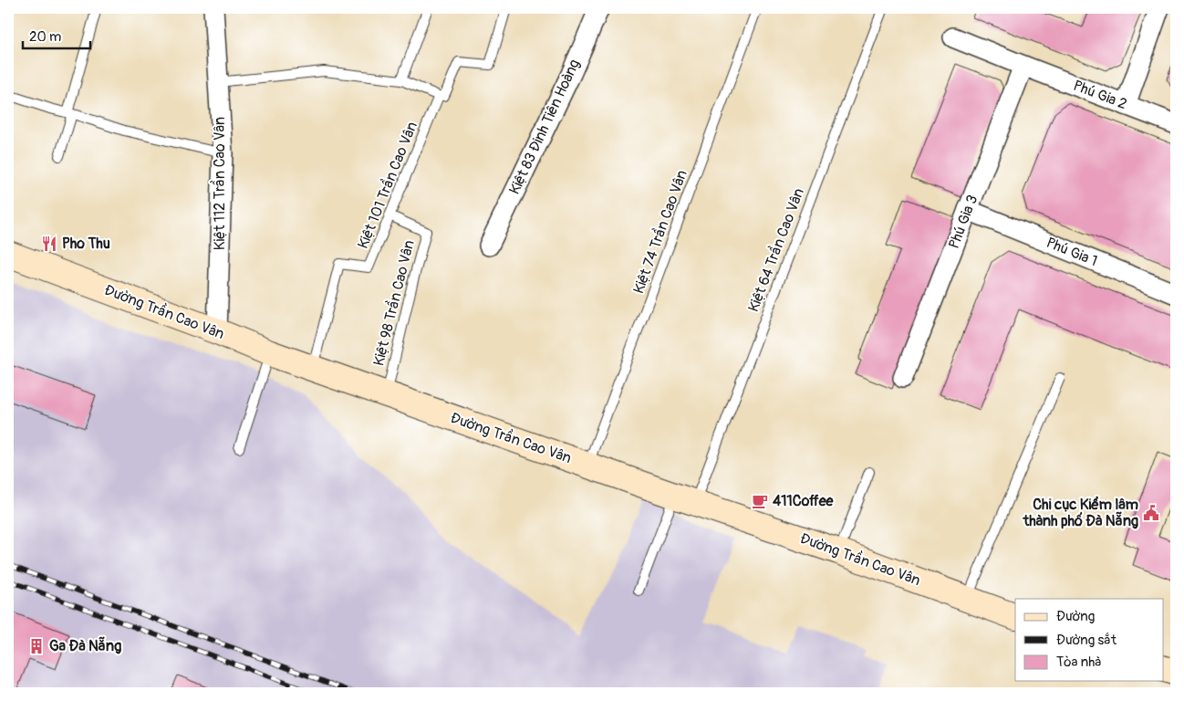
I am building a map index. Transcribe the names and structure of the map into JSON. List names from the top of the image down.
{
  "streets": {
    "main road": ["Đường Trần Cao Vân"],
    "street": [
      "Phú Gia 2",
      "Kiệt 83 Đinh Tiên Hoàng",
      "Kiệt 112 Trần Cao Vân",
      "Phú Gia 3",
      "Phú Gia 1"
    ],
    "lane": [
      "Kiệt 101 Trần Cao Vân",
      "Kiệt 74 Trần Cao Vân",
      "Kiệt 64 Trần Cao Vân",
      "Kiệt 98 Trần Cao Vân"
    ]
  },
  "crossings": [
    ["Phú Gia 2", "Phú Gia 3"],
    ["Kiệt 112 Trần Cao Vân", "Đường Trần Cao Vân"],
    ["Kiệt 101 Trần Cao Vân", "Kiệt 98 Trần Cao Vân"],
    ["Kiệt 101 Trần Cao Vân", "Đường Trần Cao Vân"],
    ["Phú Gia 3", "Phú Gia 1"],
    ["Kiệt 74 Trần Cao Vân", "Đường Trần Cao Vân"],
    ["Kiệt 64 Trần Cao Vân", "Đường Trần Cao Vân"],
    ["Kiệt 98 Trần Cao Vân", "Đường Trần Cao Vân"]
  ],
  "places": {
    "restaurant": ["Pho Thu"],
    "cafe": ["411Coffee"],
    "public building": ["Chi cục Kiểm lâm thành phố Đà Nẵng"],
    "building": ["Ga Đà Nẵng"]
  },
  "legend": ["Đường", "Đường sắt", "Tòa nhà"],
  "scale_bar": "20 m"
}
